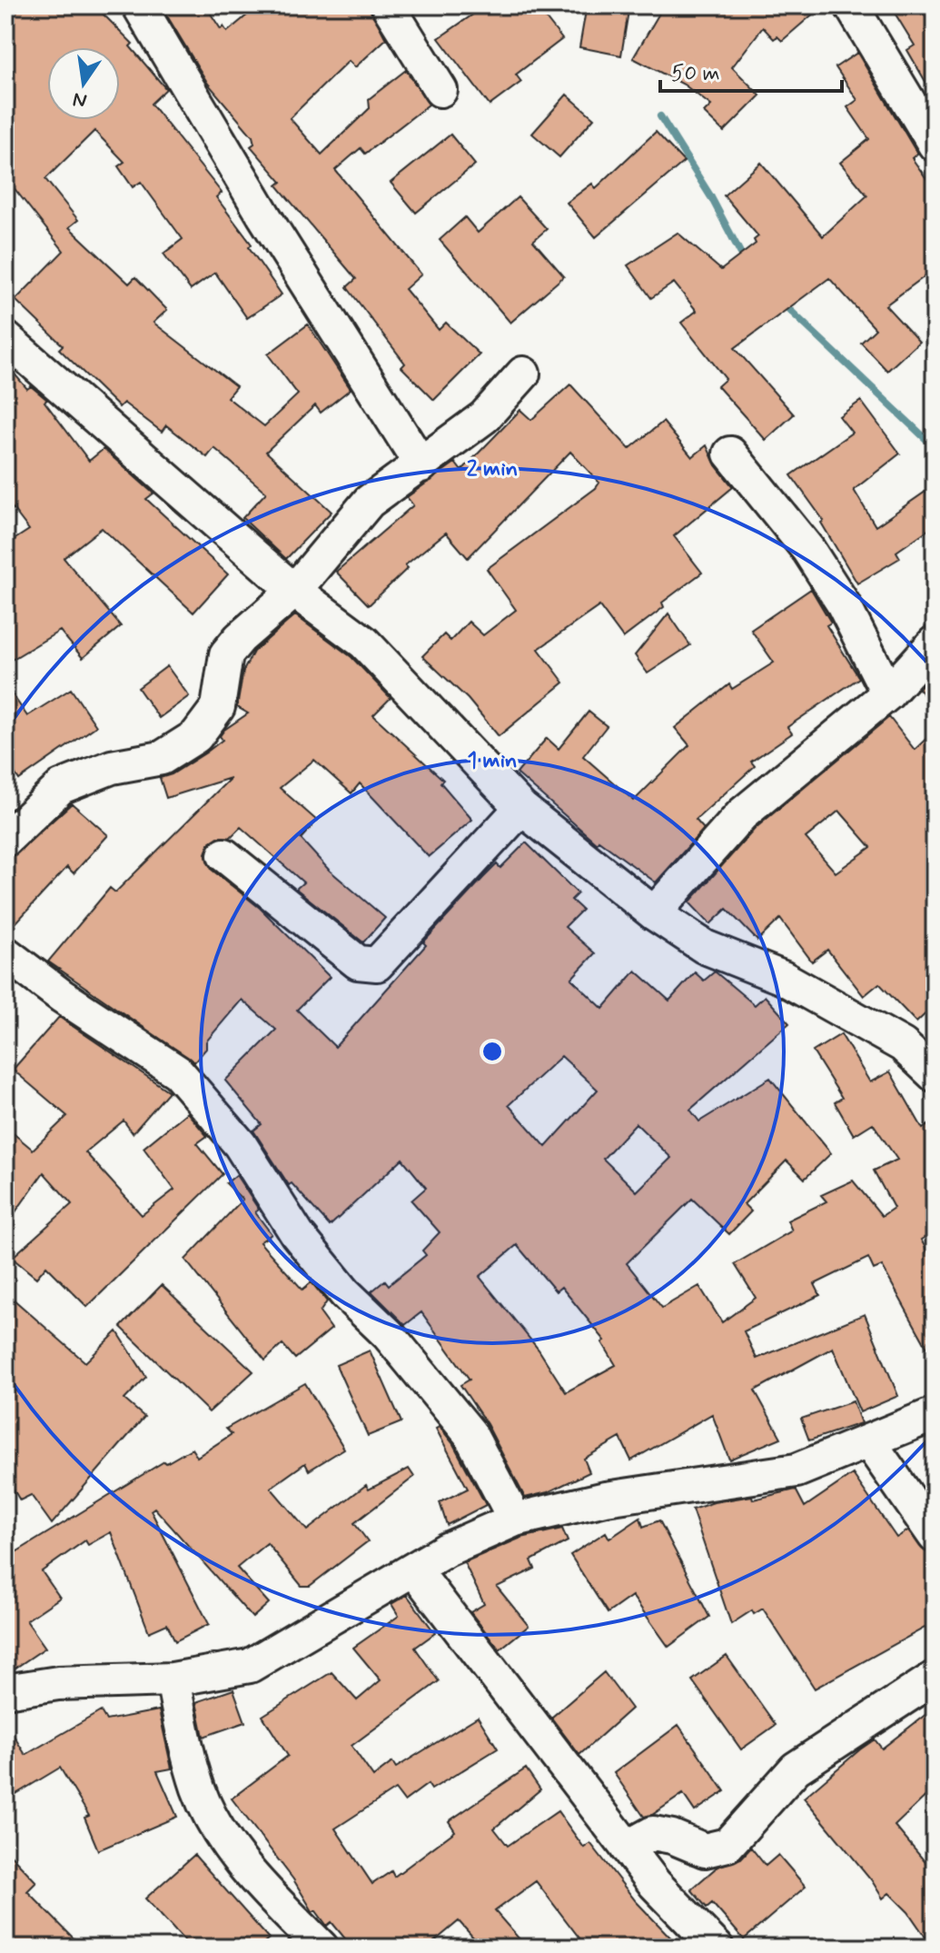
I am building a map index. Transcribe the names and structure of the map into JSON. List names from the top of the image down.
{
  "scale_bar": "50 m",
  "north": "bottom",
  "rings": ["2 min", "1 min"]
}
